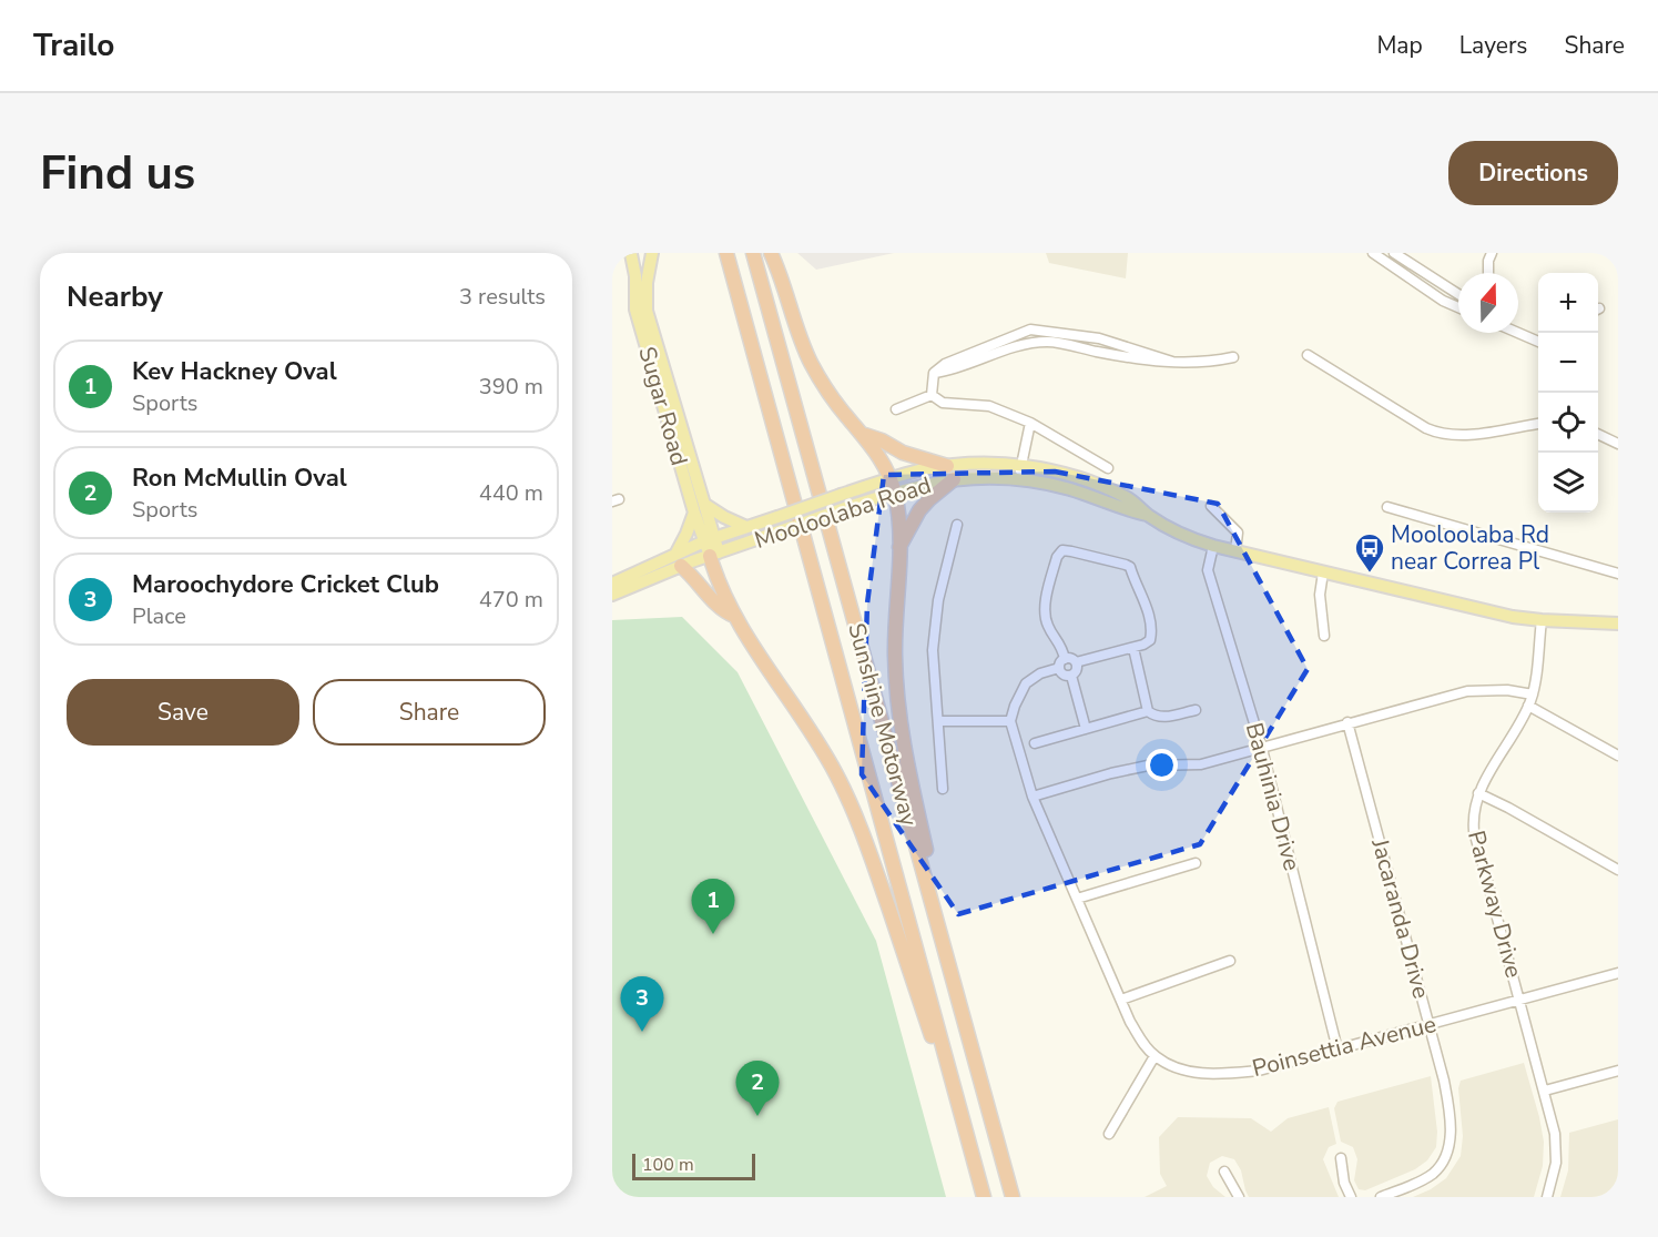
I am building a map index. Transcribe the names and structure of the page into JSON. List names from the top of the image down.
{
  "streets": {
    "highway": ["Sunshine Motorway"],
    "main road": ["Sugar Road", "Mooloolaba Road"],
    "street": [
      "Bauhinia Drive",
      "Parkway Drive",
      "Jacaranda Drive",
      "Poinsettia Avenue"
    ]
  },
  "crossings": [
    ["Sugar Road", "Mooloolaba Road"],
    ["Bauhinia Drive", "Poinsettia Avenue"],
    ["Parkway Drive", "Poinsettia Avenue"],
    ["Jacaranda Drive", "Poinsettia Avenue"]
  ],
  "places": {
    "bus stop": ["Mooloolaba Rd near Correa Pl"]
  },
  "scale_bar": "100 m",
  "north": "top",
  "page": {
    "header": "Trailo",
    "nav": ["Map", "Layers", "Share"],
    "buttons": [
      "Directions",
      ["Save", "Share"]
    ],
    "title": "Find us",
    "heading": ["Nearby", "3 results"],
    "map_buttons": ["+", "−"],
    "list": [
      {
        "mark": "1",
        "name": "Kev Hackney Oval",
        "note": "Sports",
        "value": "390 m"
      },
      {
        "mark": "2",
        "name": "Ron McMullin Oval",
        "note": "Sports",
        "value": "440 m"
      },
      {
        "mark": "3",
        "name": "Maroochydore Cricket Club",
        "note": "Place",
        "value": "470 m"
      }
    ],
    "pins": ["1", "3", "2"],
    "scale": "100 m"
  }
}
